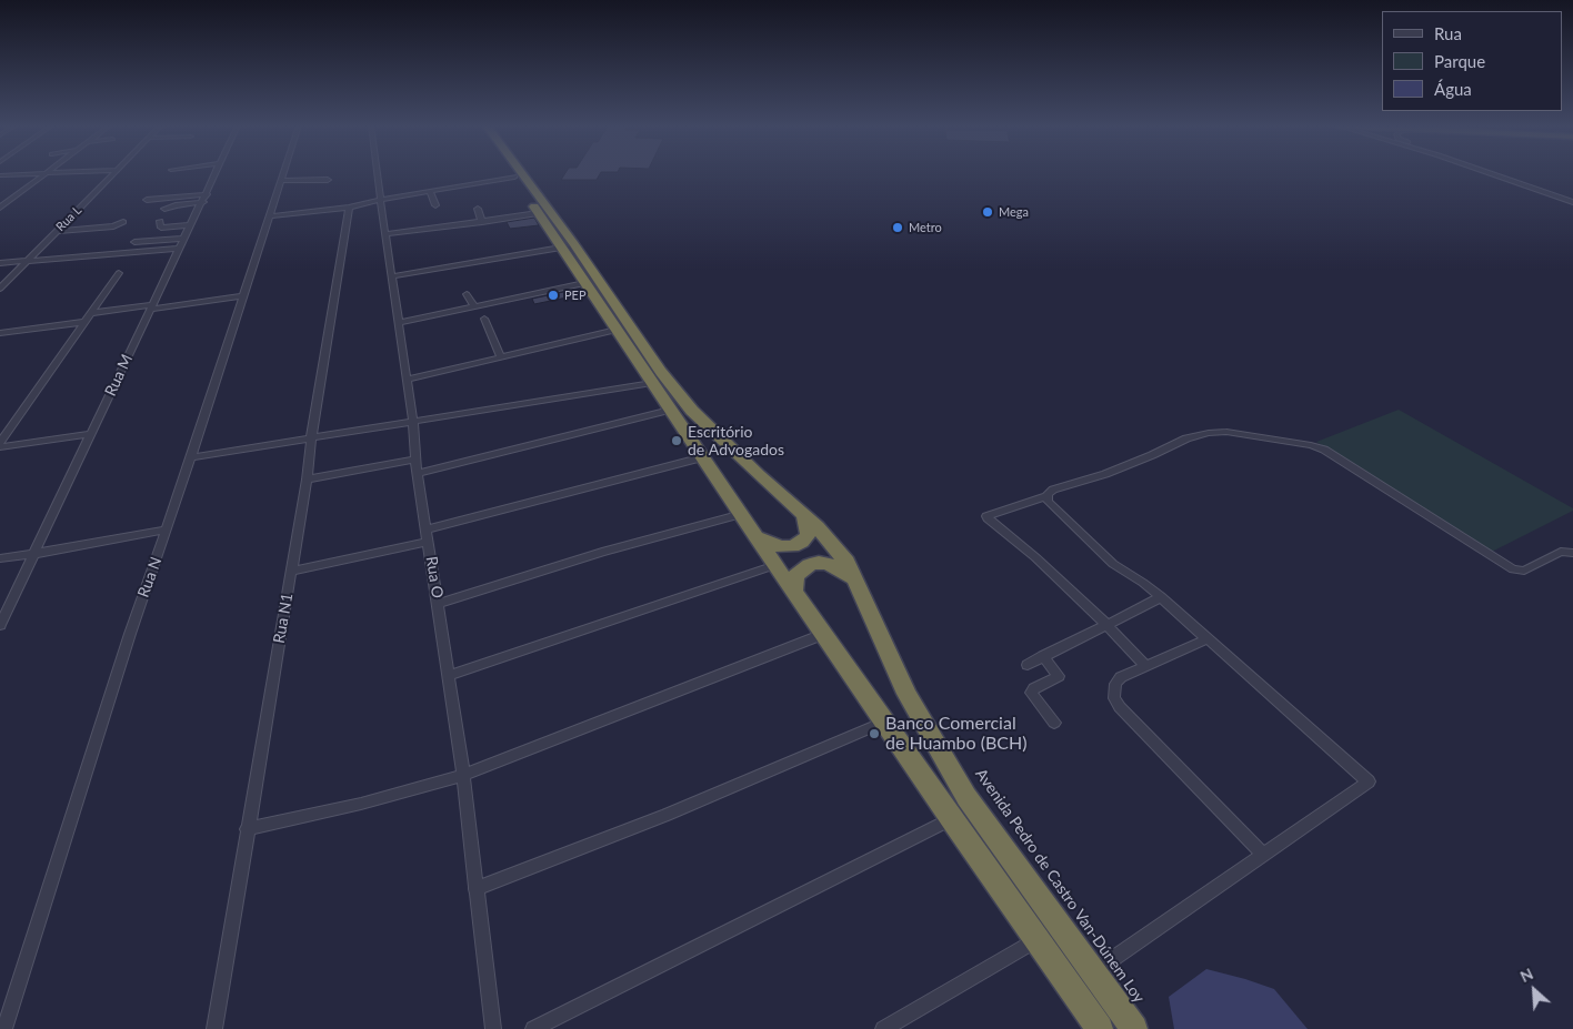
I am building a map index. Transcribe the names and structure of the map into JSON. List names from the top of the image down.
{
  "streets": {
    "highway": ["Avenida Pedro de Castro Van-Dúnem Loy"],
    "street": [
      "Rua L",
      "Rua M",
      "Rua N",
      "Rua O",
      "Rua N1"
    ]
  },
  "places": [
    "Mega",
    "Metro",
    "PEP",
    "Escritório de Advogados",
    "Banco Comercial de Huambo (BCH)"
  ],
  "legend": ["Rua", "Parque", "Água"],
  "north": "top left"
}
